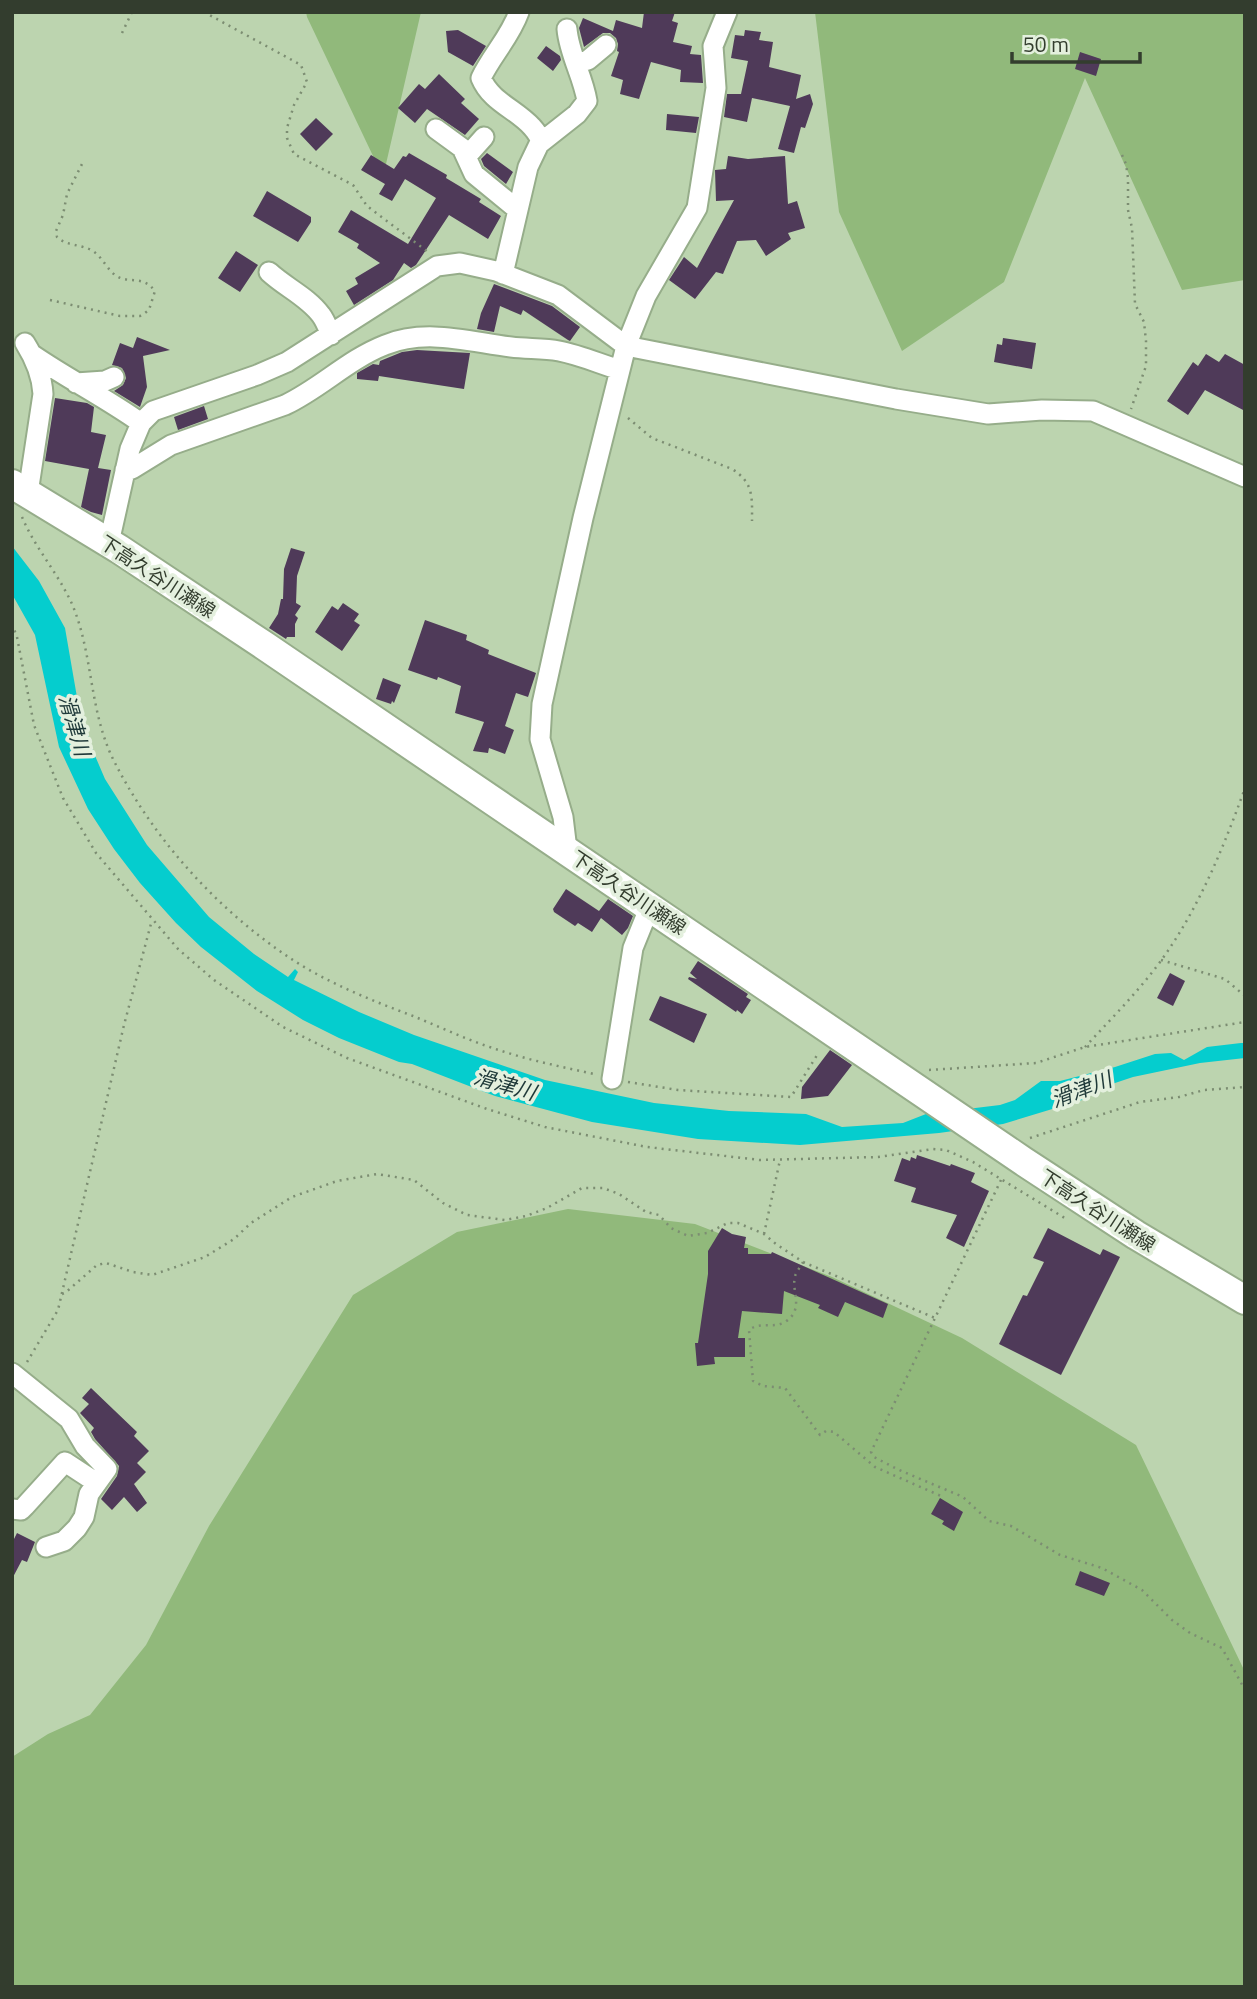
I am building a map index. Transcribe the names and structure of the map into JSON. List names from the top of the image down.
{
  "streets": {
    "main road": ["下高久谷川瀬線"]
  },
  "water": ["滑津川"],
  "scale_bar": "50 m"
}
